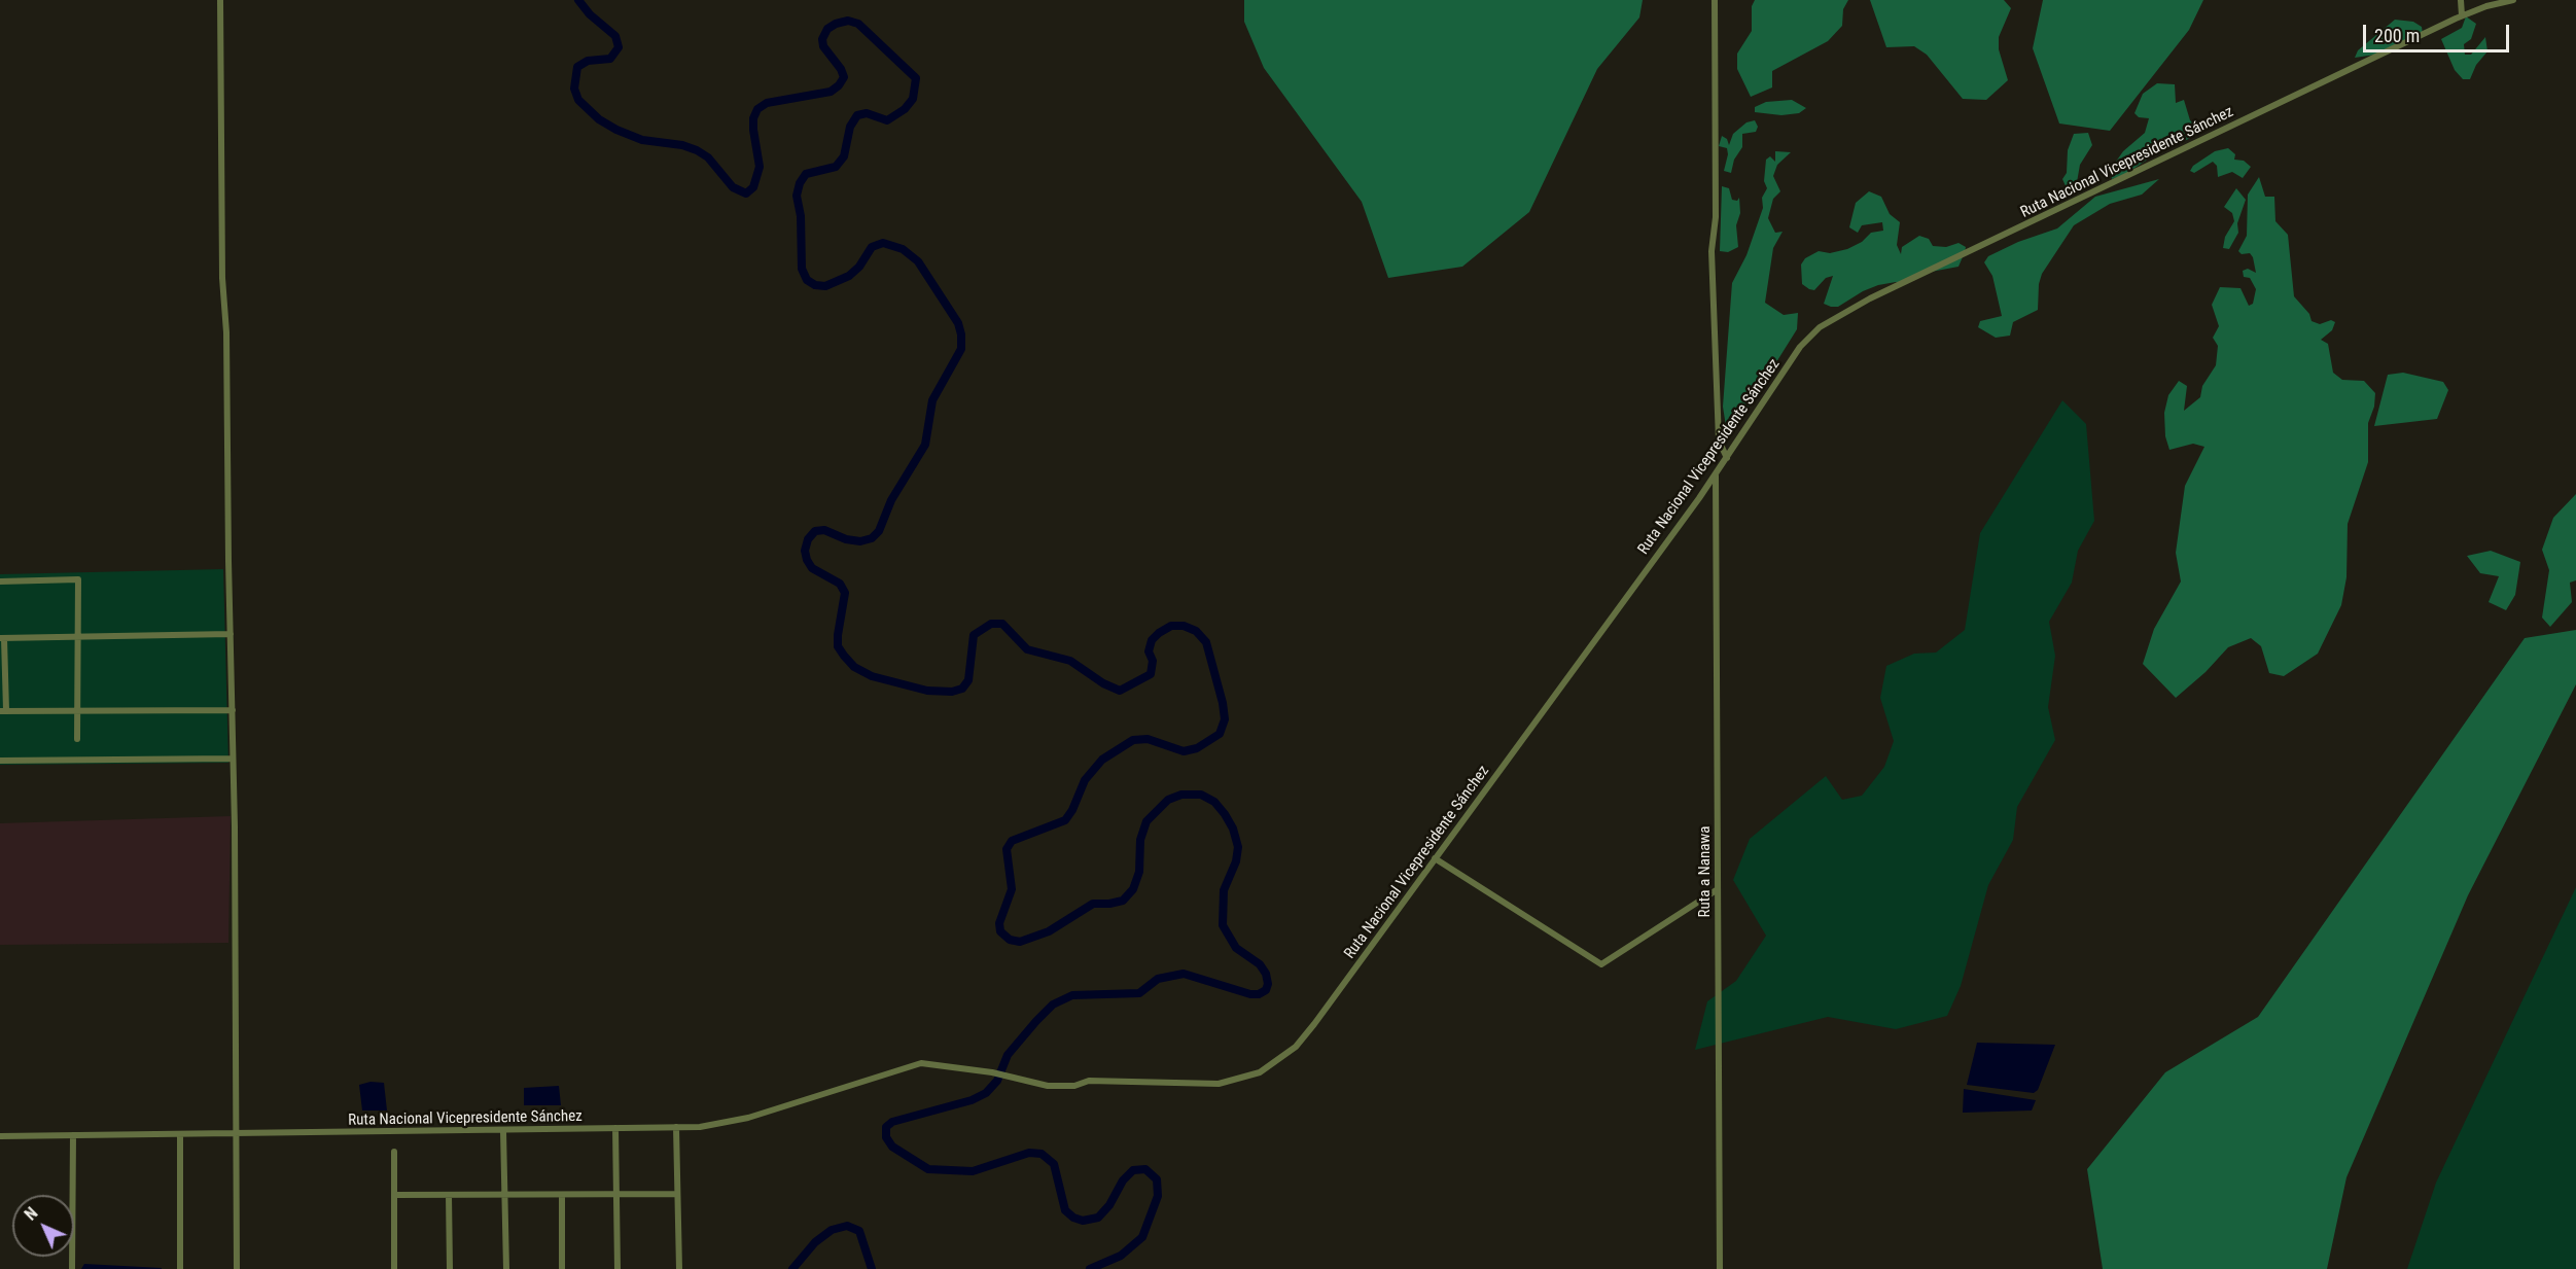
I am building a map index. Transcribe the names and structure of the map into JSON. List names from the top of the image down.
{
  "streets": {
    "street": ["Ruta Nacional Vicepresidente Sánchez", "Ruta a Nanawa"]
  },
  "crossings": [
    ["Ruta Nacional Vicepresidente Sánchez", "Ruta a Nanawa"]
  ],
  "scale_bar": "200 m",
  "north": "top left"
}
